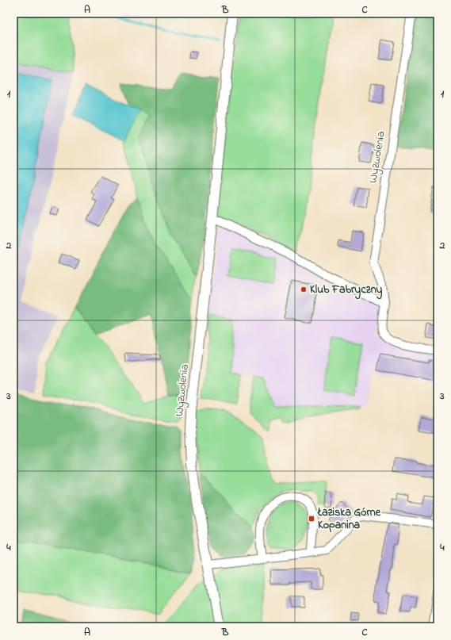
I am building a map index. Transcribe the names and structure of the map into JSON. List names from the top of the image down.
{
  "streets": {
    "street": ["Wyzwolenia"]
  },
  "places": {
    "other": ["Klub Fabryczny"],
    "transit": ["Łaziska Górne Kopanina"]
  },
  "grid": {
    "columns": ["A", "B", "C"],
    "rows": [
      "1",
      "2",
      "3",
      "4"
    ]
  }
}
